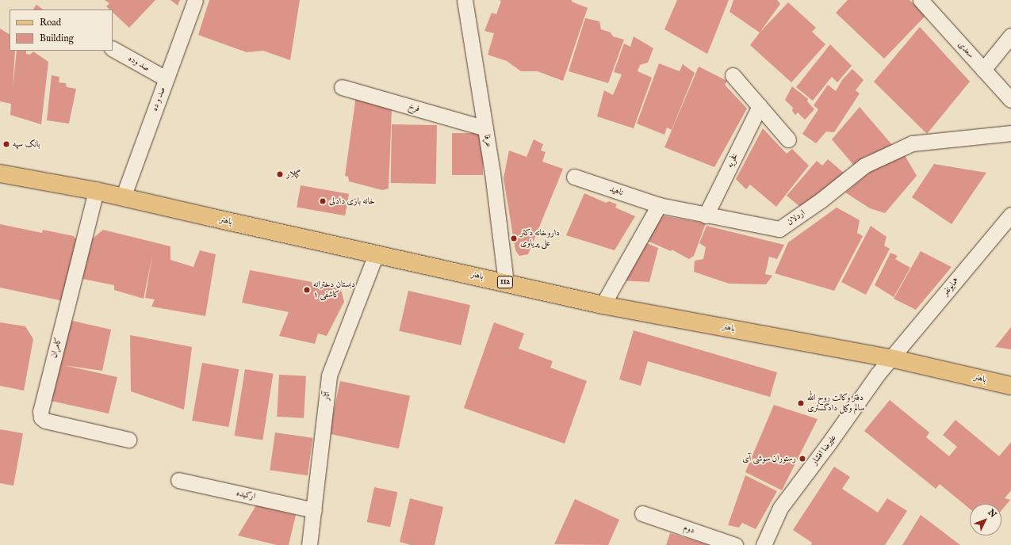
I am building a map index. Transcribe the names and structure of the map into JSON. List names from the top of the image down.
{
  "streets": {
    "main road": ["باهنر", "112"],
    "street": [
      "سعدی",
      "صد وده",
      "صد و ده",
      "فرخ",
      "عرفا",
      "فخریه",
      "ناهید",
      "اردلان",
      "همایونفر",
      "کامران",
      "آثار",
      "علیرضا افشار",
      "ارکیده",
      "دوم"
    ]
  },
  "crossings": [
    ["صد وده", "صد و ده"],
    ["صد و ده", "باهنر"],
    ["فرخ", "عرفا"],
    ["عرفا", "باهنر"],
    ["فخریه", "اردلان"],
    ["ناهید", "اردلان"],
    ["باهنر", "همایونفر"],
    ["باهنر", "کامران"],
    ["باهنر", "آثار"],
    ["باهنر", "علیرضا افشار"],
    ["همایونفر", "علیرضا افشار"],
    ["آثار", "ارکیده"]
  ],
  "places": [
    "بانک سپه",
    "گیلار",
    "خانه بازی دادلی",
    "داروخانه دکتر علی پریاوی",
    "دبستان دخترانه کاشفی ۱",
    "دفتر وکالت روح الله سالم وکیل دادگستری",
    "رستوران سوشی آی"
  ],
  "legend": ["Road", "Building"],
  "north": "top right"
}
